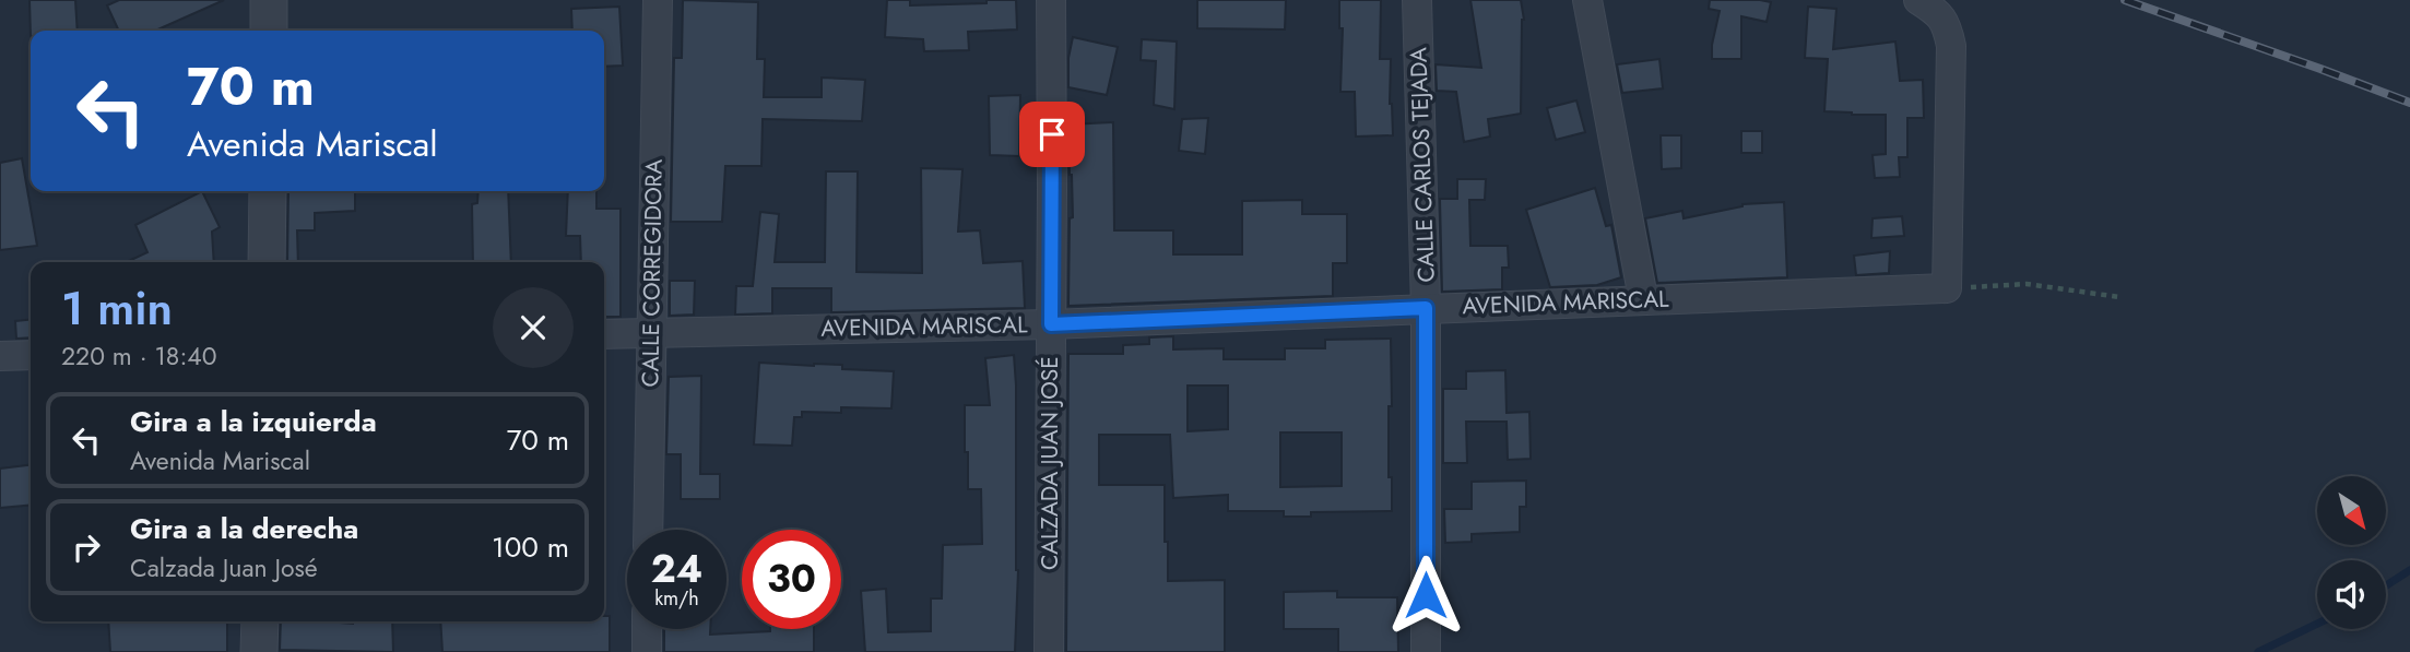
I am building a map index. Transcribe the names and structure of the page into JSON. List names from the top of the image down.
{
  "streets": {
    "street": [
      "CALLE CARLOS TEJADA",
      "CALLE CORREGIDORA",
      "AVENIDA MARISCAL",
      "CALZADA JUAN JOSÉ"
    ]
  },
  "crossings": [
    ["CALLE CARLOS TEJADA", "AVENIDA MARISCAL"],
    ["CALLE CORREGIDORA", "AVENIDA MARISCAL"],
    ["AVENIDA MARISCAL", "CALZADA JUAN JOSÉ"]
  ],
  "north": "bottom right",
  "page": {
    "turn": ["70 m", "Avenida Mariscal"],
    "heading": ["1 min", "220 m · 18:40"],
    "list": [
      {
        "name": "Gira a la izquierda",
        "note": "Avenida Mariscal",
        "value": "70 m"
      },
      {
        "name": "Gira a la derecha",
        "note": "Calzada Juan José",
        "value": "100 m"
      }
    ],
    "speed": "24 km/h",
    "limit": "30"
  }
}
